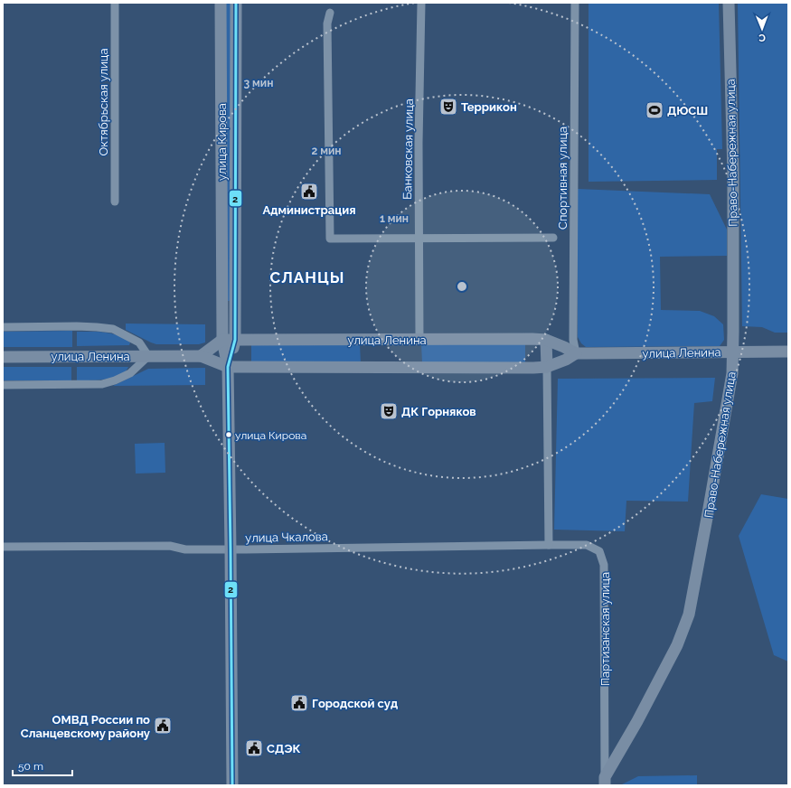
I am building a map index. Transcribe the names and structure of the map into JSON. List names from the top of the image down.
{
  "streets": {
    "main road": ["улица Кирова", "Право-Набережная улица", "улица Ленина"],
    "street": [
      "Октябрьская улица",
      "Банковская улица",
      "Спортивная улица",
      "улица Чкалова",
      "Партизанская улица"
    ]
  },
  "crossings": [
    ["улица Кирова", "улица Ленина"],
    ["улица Кирова", "улица Чкалова"],
    ["Банковская улица", "улица Ленина"],
    ["Право-Набережная улица", "улица Ленина"],
    ["Право-Набережная улица", "Партизанская улица"],
    ["Спортивная улица", "улица Ленина"],
    ["улица Чкалова", "Партизанская улица"]
  ],
  "districts": ["СЛАНЦЫ"],
  "places": {
    "theatre": ["Террикон", "ДК Горняков"],
    "sports": ["ДЮСШ"],
    "public building": [
      "Администрация",
      "Городской суд",
      "ОМВД России по Сланцевскому району",
      "СДЭК"
    ],
    "other": ["улица Кирова"]
  },
  "lines": ["transit line 2"],
  "scale_bar": "50 m",
  "north": "bottom",
  "rings": ["3 мин", "2 мин", "1 мин"]
}
